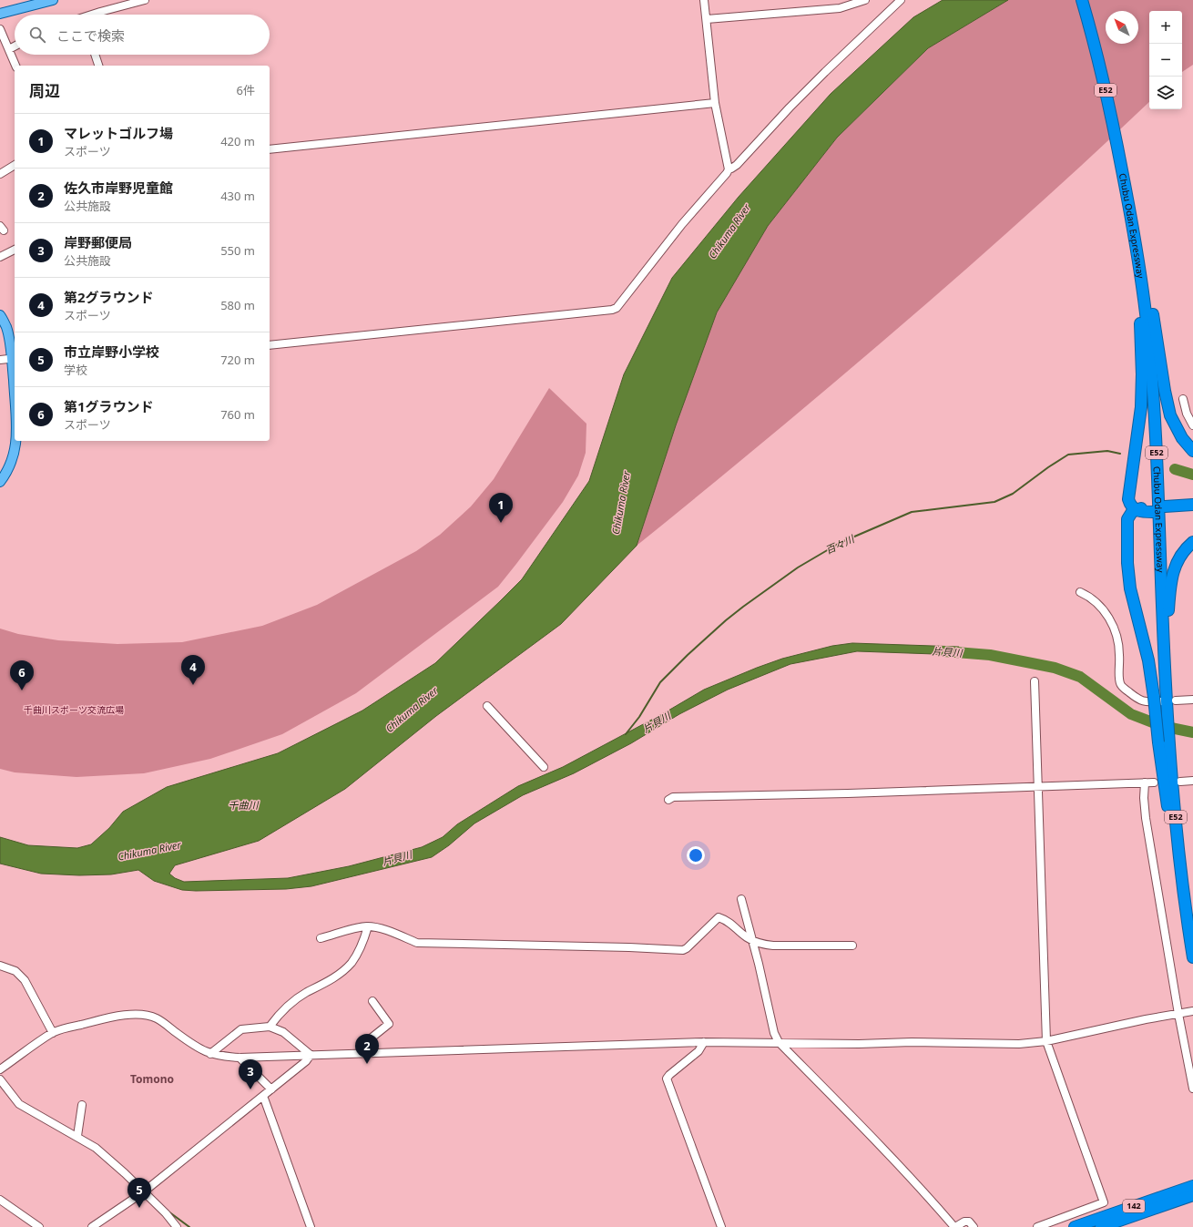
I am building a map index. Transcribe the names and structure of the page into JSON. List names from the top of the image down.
{
  "streets": {
    "highway": ["E52", "Chubu Odan Expressway", "142"]
  },
  "districts": ["Tomono"],
  "water": [
    "Chikuma River",
    "百々川",
    "片貝川",
    "千曲川"
  ],
  "parks": ["千曲川スポーツ交流広場"],
  "north": "top left",
  "page": {
    "map_buttons": ["+", "−"],
    "search": "ここで検索",
    "heading": ["周辺", "6件"],
    "list": [
      {
        "mark": "1",
        "name": "マレットゴルフ場",
        "note": "スポーツ",
        "value": "420 m"
      },
      {
        "mark": "2",
        "name": "佐久市岸野児童館",
        "note": "公共施設",
        "value": "430 m"
      },
      {
        "mark": "3",
        "name": "岸野郵便局",
        "note": "公共施設",
        "value": "550 m"
      },
      {
        "mark": "4",
        "name": "第2グラウンド",
        "note": "スポーツ",
        "value": "580 m"
      },
      {
        "mark": "5",
        "name": "市立岸野小学校",
        "note": "学校",
        "value": "720 m"
      },
      {
        "mark": "6",
        "name": "第1グラウンド",
        "note": "スポーツ",
        "value": "760 m"
      }
    ],
    "pins": [
      "1",
      "4",
      "6",
      "2",
      "3",
      "5"
    ]
  }
}
